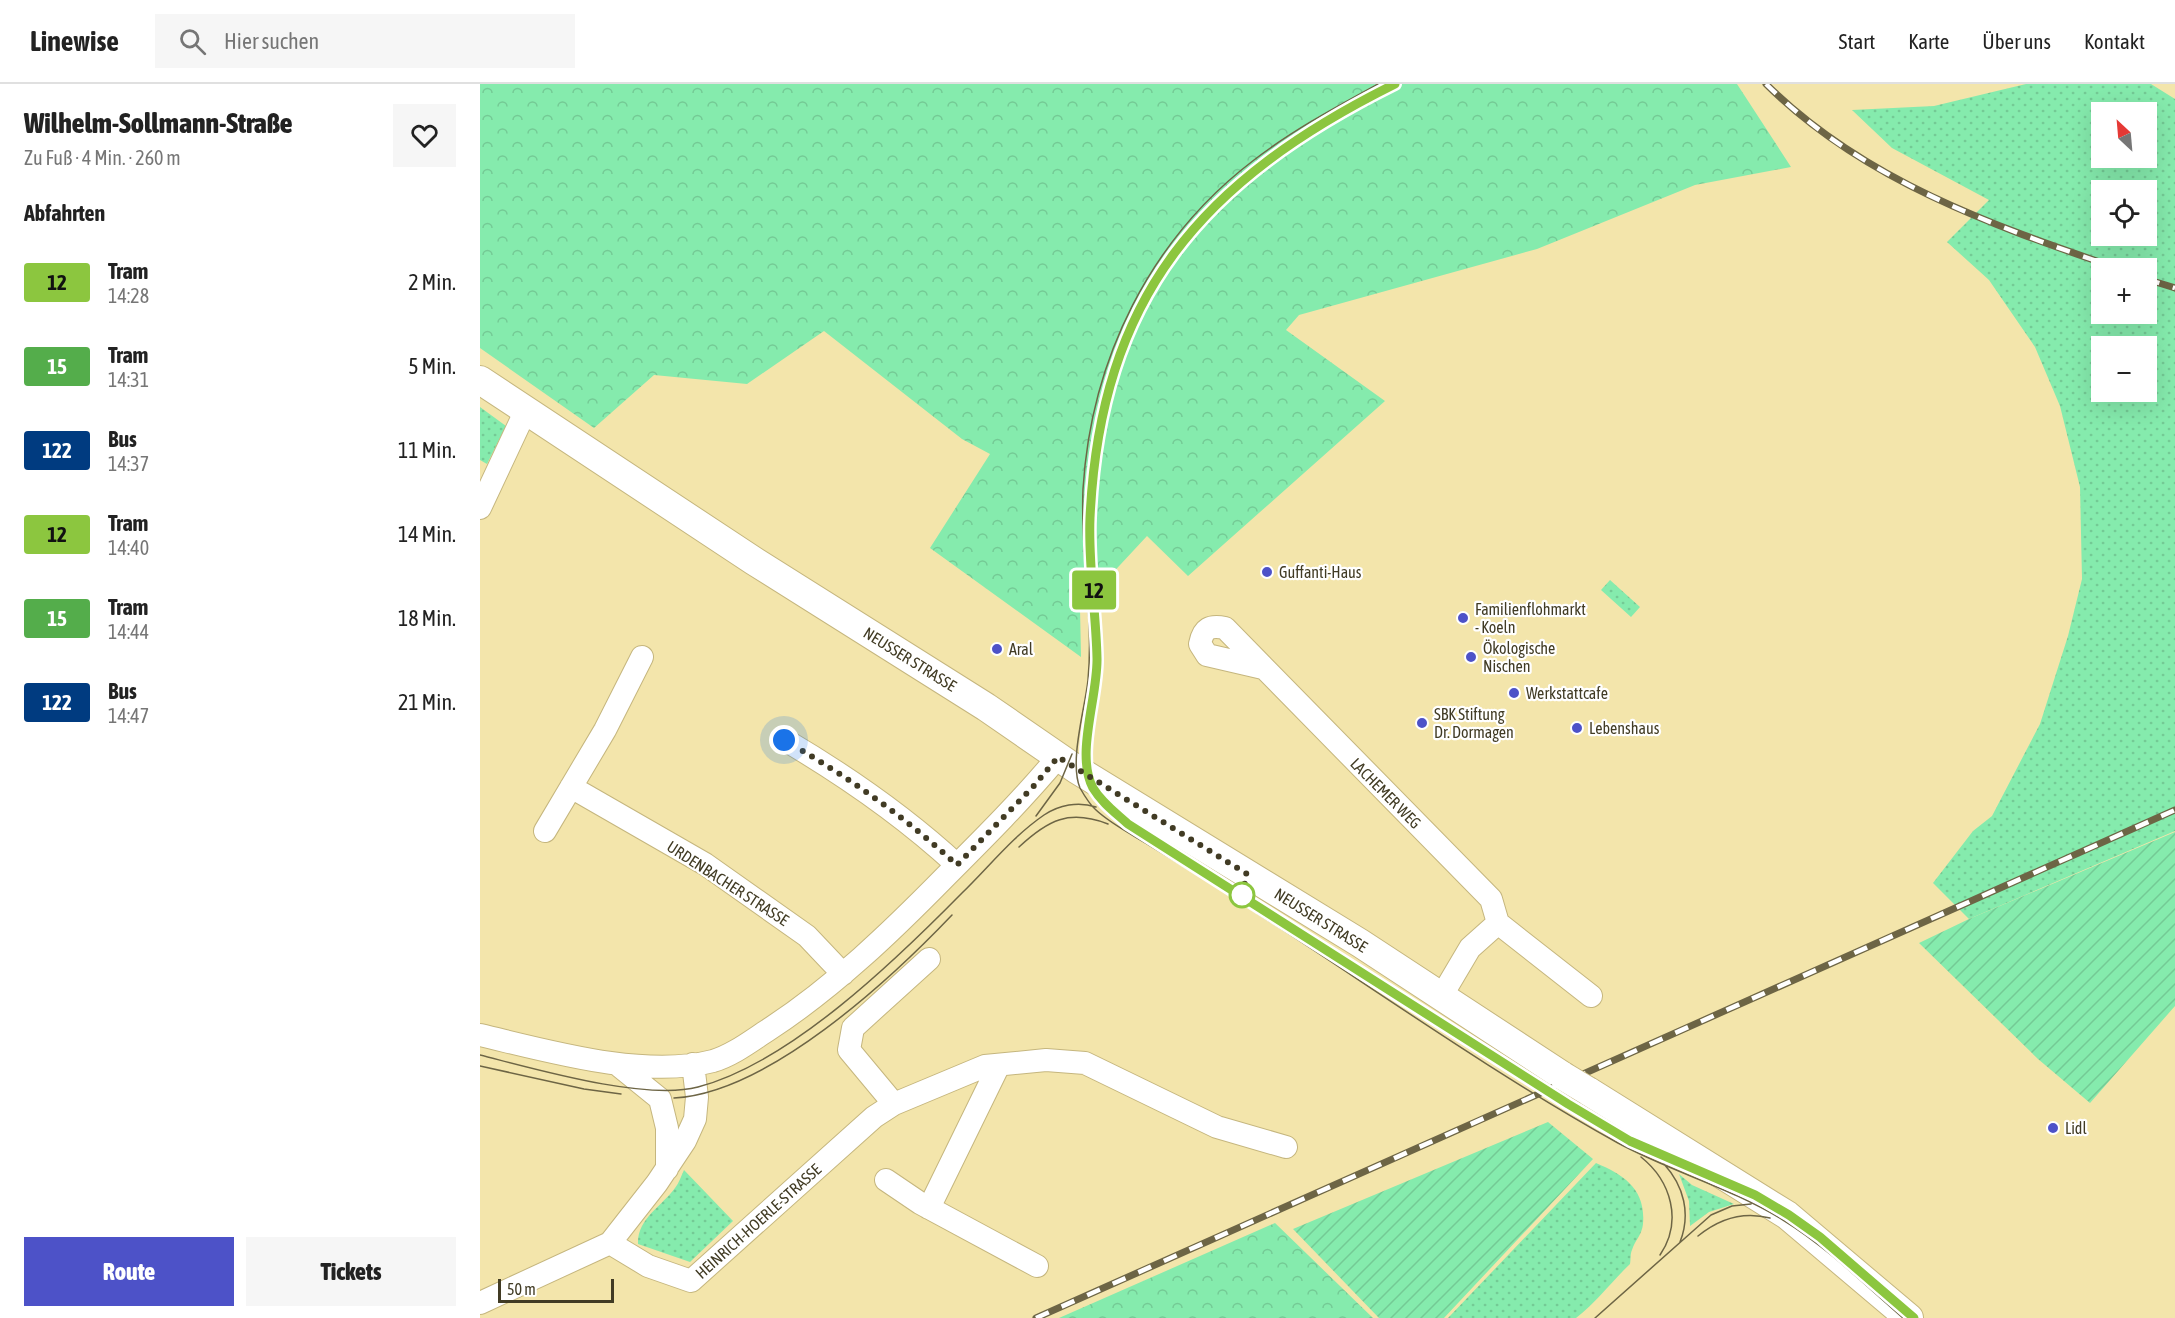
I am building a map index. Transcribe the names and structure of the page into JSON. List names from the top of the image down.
{
  "streets": {
    "main road": ["NEUSSER STRASSE"],
    "street": ["LACHEMER WEG", "URDENBACHER STRASSE", "HEINRICH-HOERLE-STRASSE"]
  },
  "places": [
    "Guffanti-Haus",
    "Familienflohmarkt - Koeln",
    "Aral",
    "Ökologische Nischen",
    "Werkstattcafe",
    "SBK Stiftung Dr. Dormagen",
    "Lebenshaus",
    "Lidl"
  ],
  "lines": ["tram line 12"],
  "scale_bar": "50 m",
  "north": "top left",
  "page": {
    "header": "Linewise",
    "search": "Hier suchen",
    "nav": [
      "Start",
      "Karte",
      "Über uns",
      "Kontakt"
    ],
    "heading": [
      ["Wilhelm-Sollmann-Straße", "Zu Fuß · 4 Min. · 260 m"],
      "Abfahrten"
    ],
    "on_map": "12",
    "map_buttons": ["+", "−"],
    "list": [
      {
        "mark": "12",
        "name": "Tram",
        "note": "14:28",
        "value": "2 Min."
      },
      {
        "mark": "15",
        "name": "Tram",
        "note": "14:31",
        "value": "5 Min."
      },
      {
        "mark": "122",
        "name": "Bus",
        "note": "14:37",
        "value": "11 Min."
      },
      {
        "mark": "12",
        "name": "Tram",
        "note": "14:40",
        "value": "14 Min."
      },
      {
        "mark": "15",
        "name": "Tram",
        "note": "14:44",
        "value": "18 Min."
      },
      {
        "mark": "122",
        "name": "Bus",
        "note": "14:47",
        "value": "21 Min."
      }
    ],
    "buttons": ["Route", "Tickets"],
    "scale": "50 m"
  }
}
